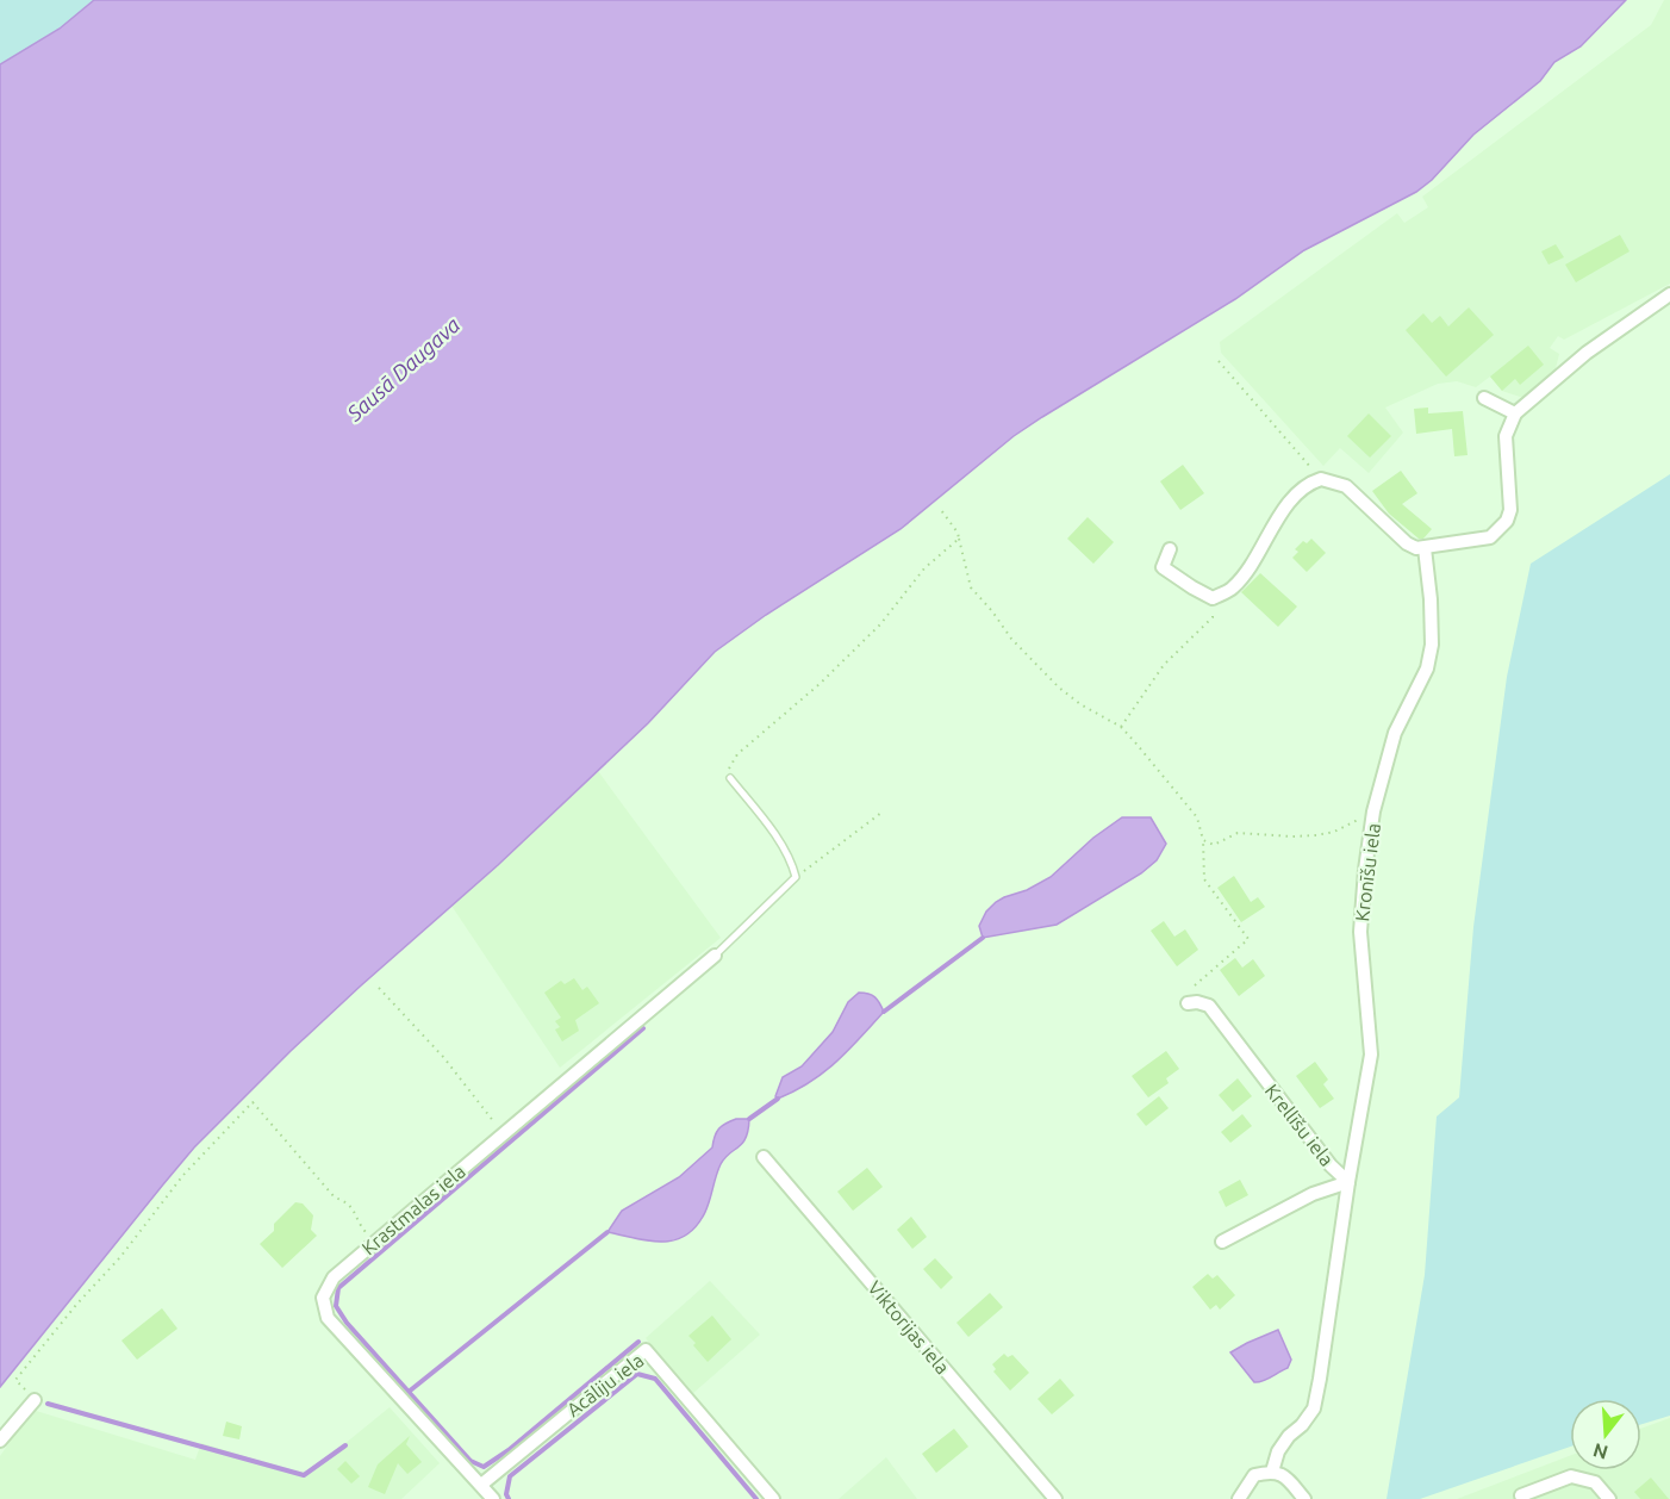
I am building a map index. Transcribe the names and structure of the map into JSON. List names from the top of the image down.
{
  "streets": {
    "street": [
      "Kronīšu iela",
      "Krellīšu iela",
      "Krastmalas iela",
      "Viktorijas iela",
      "Acāliju iela"
    ]
  },
  "crossings": [
    ["Kronīšu iela", "Krellīšu iela"],
    ["Krastmalas iela", "Acāliju iela"]
  ],
  "water": ["Sausā Daugava"],
  "north": "bottom"
}
